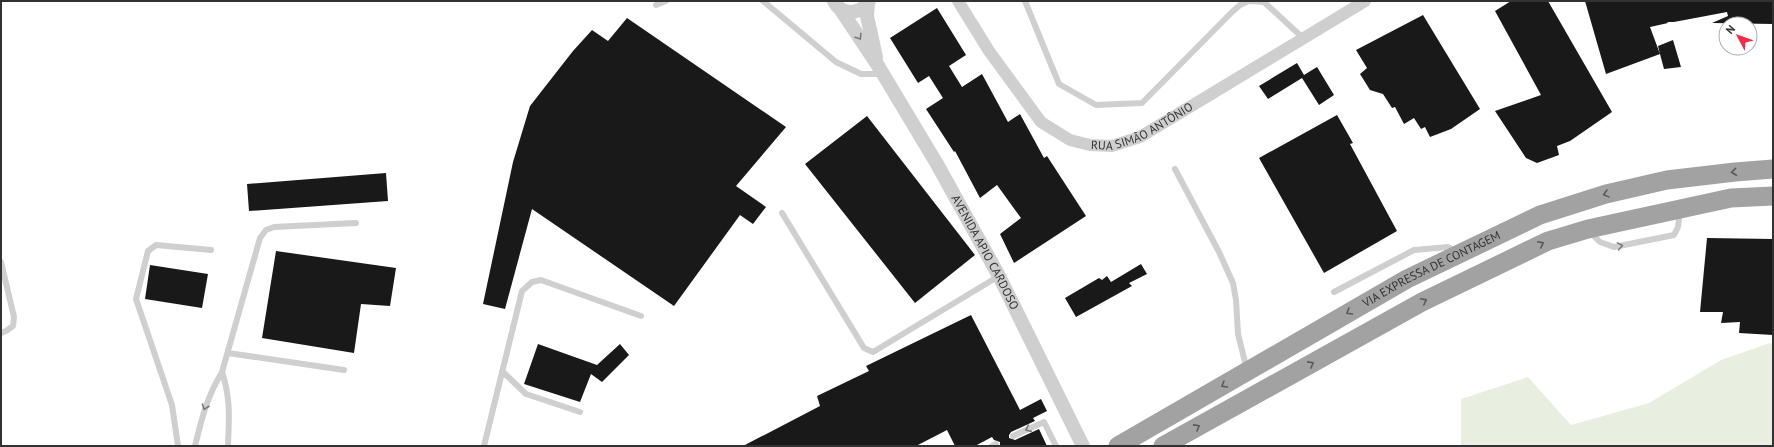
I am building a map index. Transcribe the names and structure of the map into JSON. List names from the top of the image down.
{
  "streets": {
    "highway": ["VIA EXPRESSA DE CONTAGEM"],
    "street": ["RUA SIMÃO ANTÔNIO", "AVENIDA APIO CARDOSO"]
  },
  "north": "top left"
}
